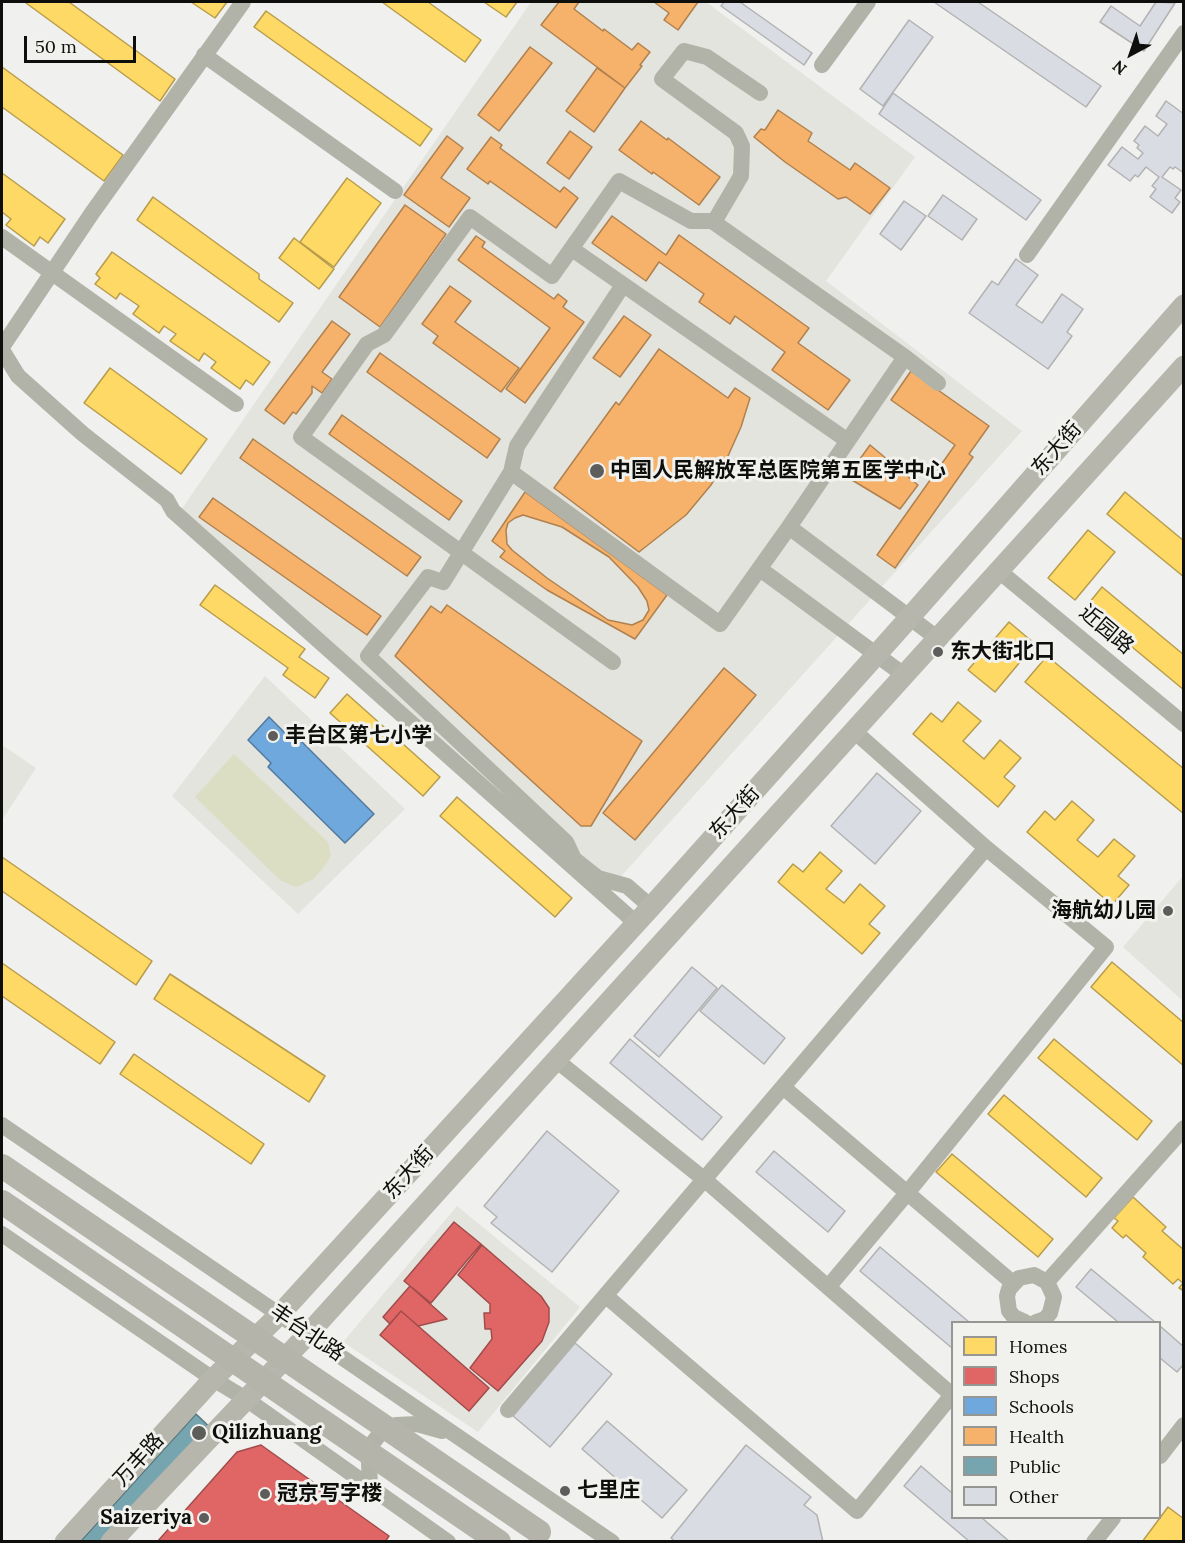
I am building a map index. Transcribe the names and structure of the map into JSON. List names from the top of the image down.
{
  "streets": {
    "highway": ["丰台北路"],
    "main road": ["东大街", "万丰路"],
    "street": ["近园路"]
  },
  "crossings": [
    ["东大街", "近园路"],
    ["东大街", "丰台北路"],
    ["东大街", "万丰路"]
  ],
  "places": [
    "中国人民解放军总医院第五医学中心",
    "东大街北口",
    "丰台区第七小学",
    "海航幼儿园",
    "Qilizhuang",
    "七里庄",
    "冠京写字楼",
    "Saizeriya"
  ],
  "legend": [
    "Homes",
    "Shops",
    "Schools",
    "Health",
    "Public",
    "Other"
  ],
  "scale_bar": "50 m",
  "north": "bottom left"
}
